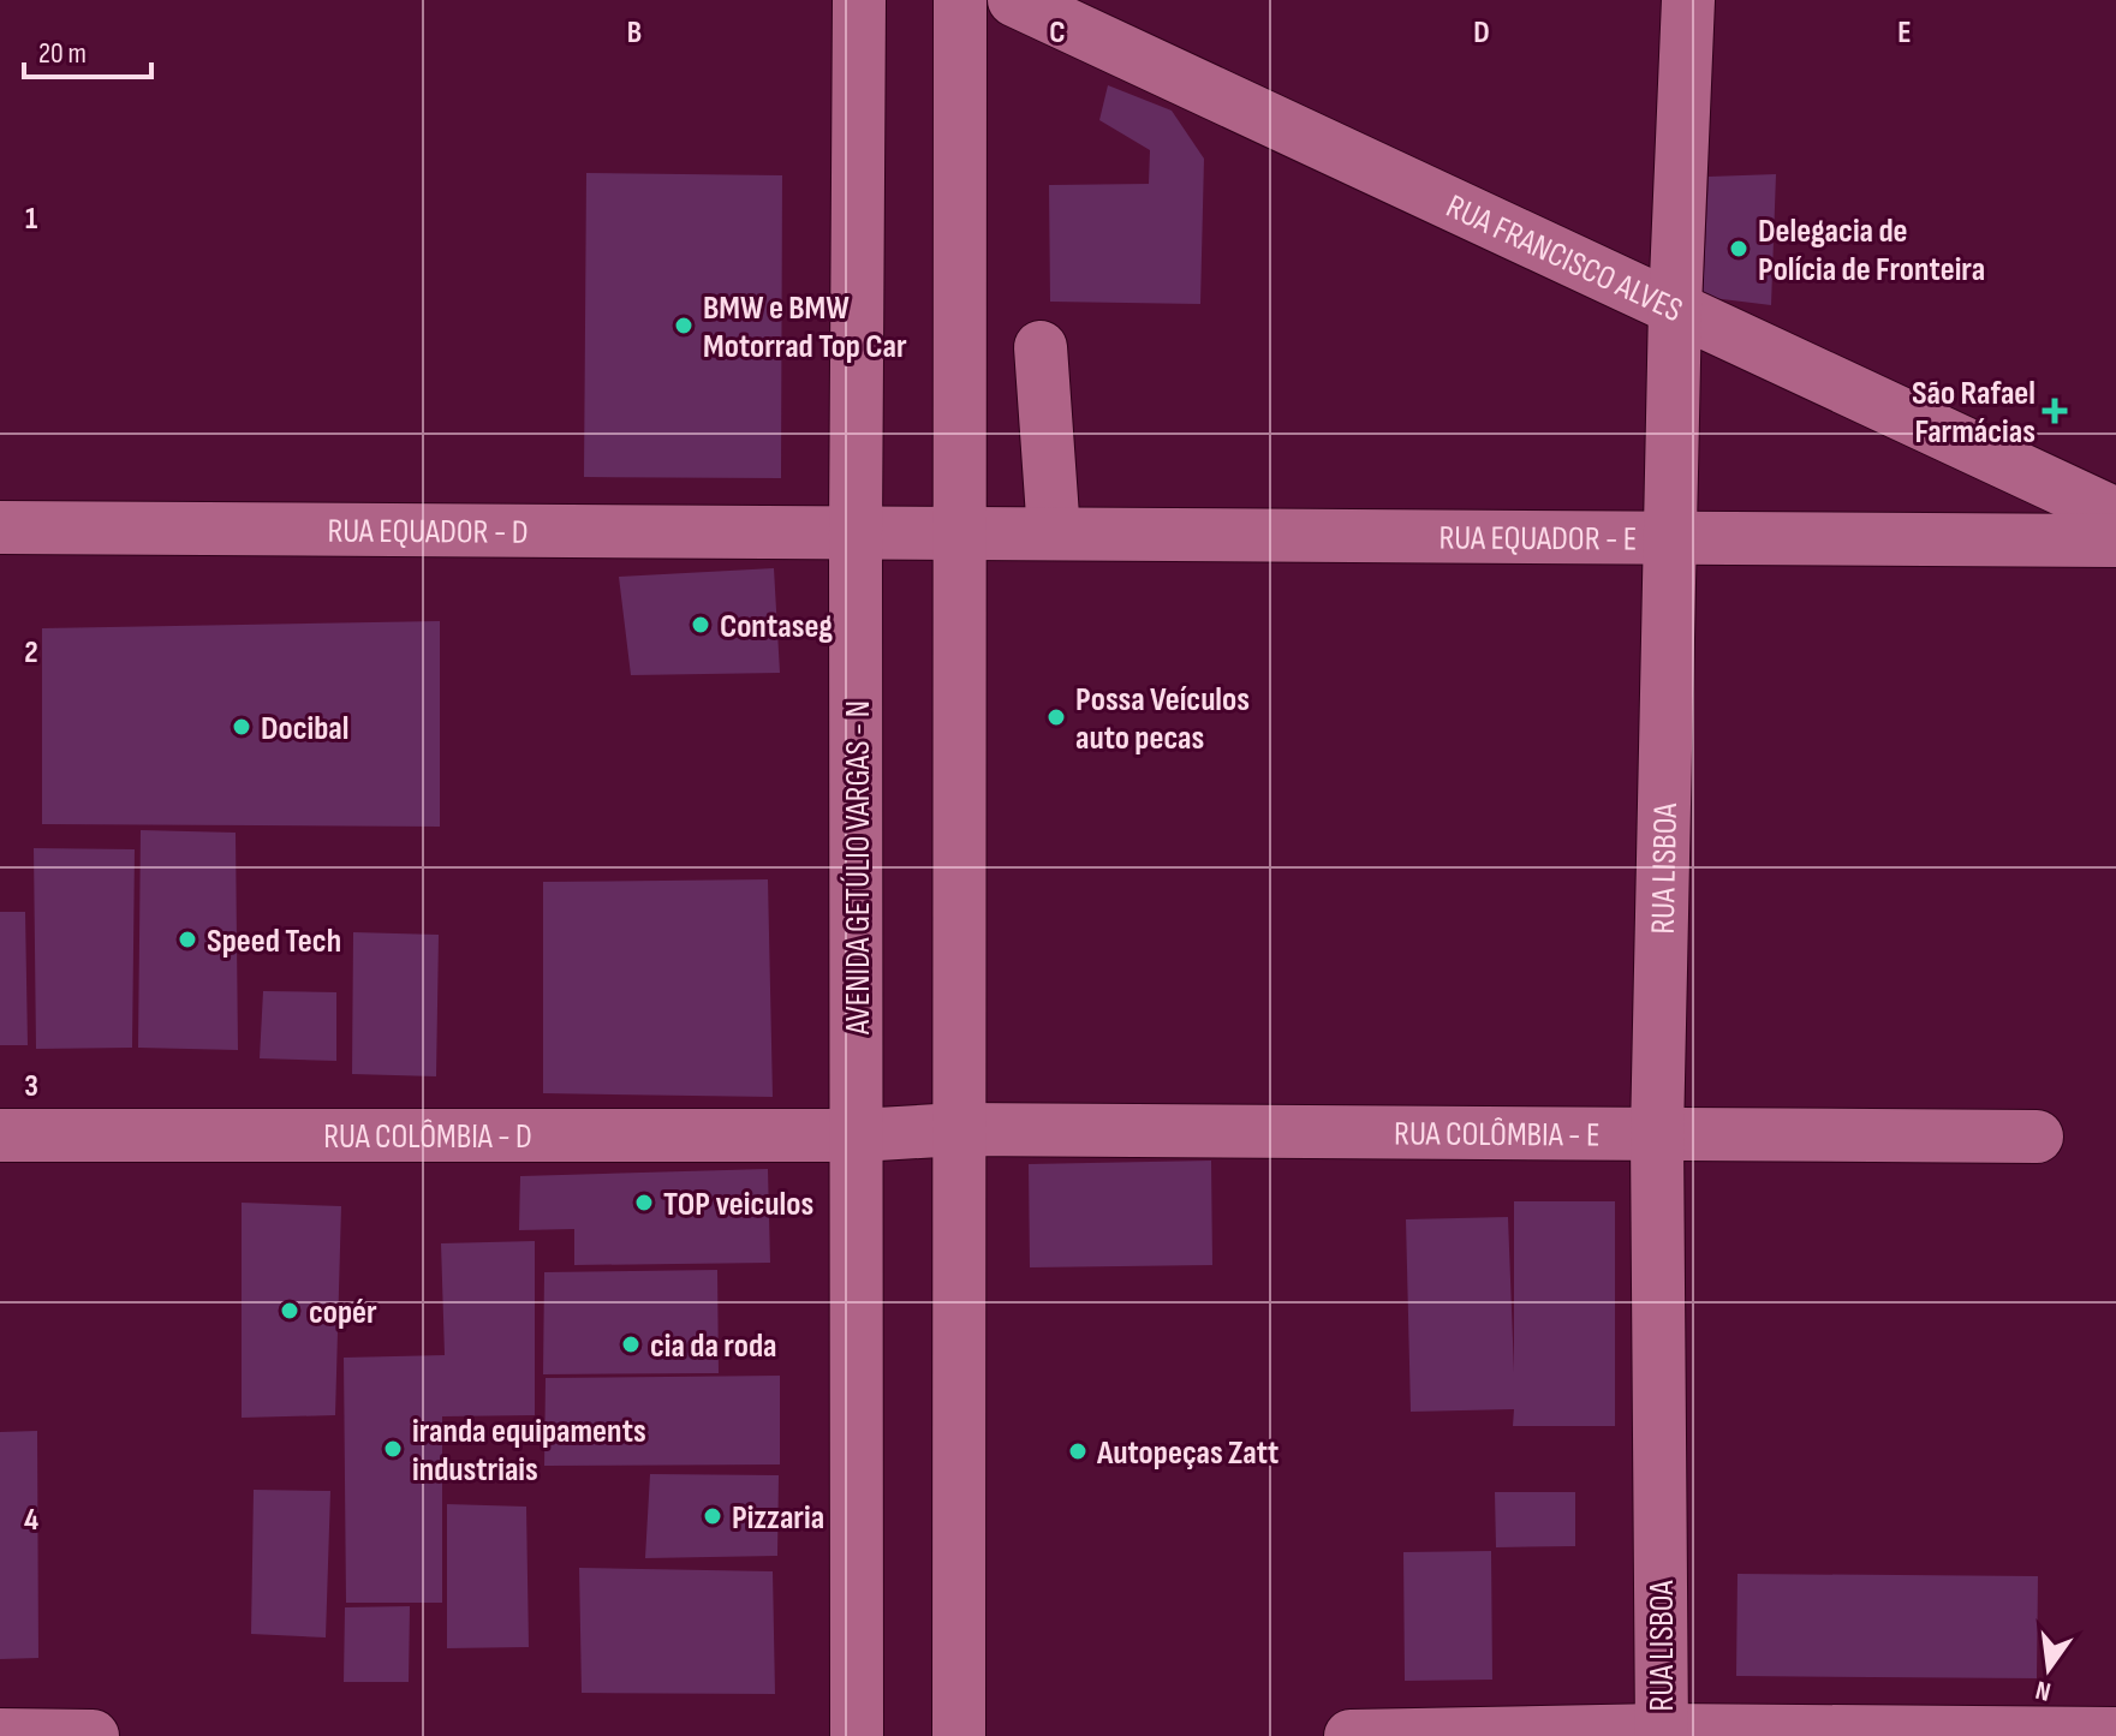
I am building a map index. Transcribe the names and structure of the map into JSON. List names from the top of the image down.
{
  "streets": {
    "street": [
      "RUA FRANCISCO ALVES",
      "RUA EQUADOR - D",
      "RUA EQUADOR - E",
      "AVENIDA GETÚLIO VARGAS - N",
      "RUA LISBOA",
      "RUA COLÔMBIA - E",
      "RUA COLÔMBIA - D"
    ]
  },
  "crossings": [
    ["RUA FRANCISCO ALVES", "RUA LISBOA"],
    ["RUA EQUADOR - D", "RUA EQUADOR - E"],
    ["RUA EQUADOR - D", "AVENIDA GETÚLIO VARGAS - N"],
    ["RUA EQUADOR - E", "RUA LISBOA"],
    ["AVENIDA GETÚLIO VARGAS - N", "RUA COLÔMBIA - E"],
    ["AVENIDA GETÚLIO VARGAS - N", "RUA COLÔMBIA - D"],
    ["RUA LISBOA", "RUA COLÔMBIA - E"],
    ["RUA COLÔMBIA - E", "RUA COLÔMBIA - D"]
  ],
  "places": {
    "other": [
      "Delegacia de Polícia de Fronteira",
      "BMW e BMW Motorrad Top Car",
      "Contaseg",
      "Possa Veículos auto pecas",
      "Docibal",
      "Speed Tech",
      "TOP veiculos",
      "copér",
      "cia da roda",
      "iranda equipaments industriais",
      "Autopeças Zatt",
      "Pizzaria"
    ],
    "health": ["São Rafael Farmácias"]
  },
  "scale_bar": "20 m",
  "north": "bottom",
  "grid": {
    "columns": [
      "B",
      "C",
      "D",
      "E"
    ],
    "rows": [
      "1",
      "2",
      "3",
      "4"
    ]
  }
}
